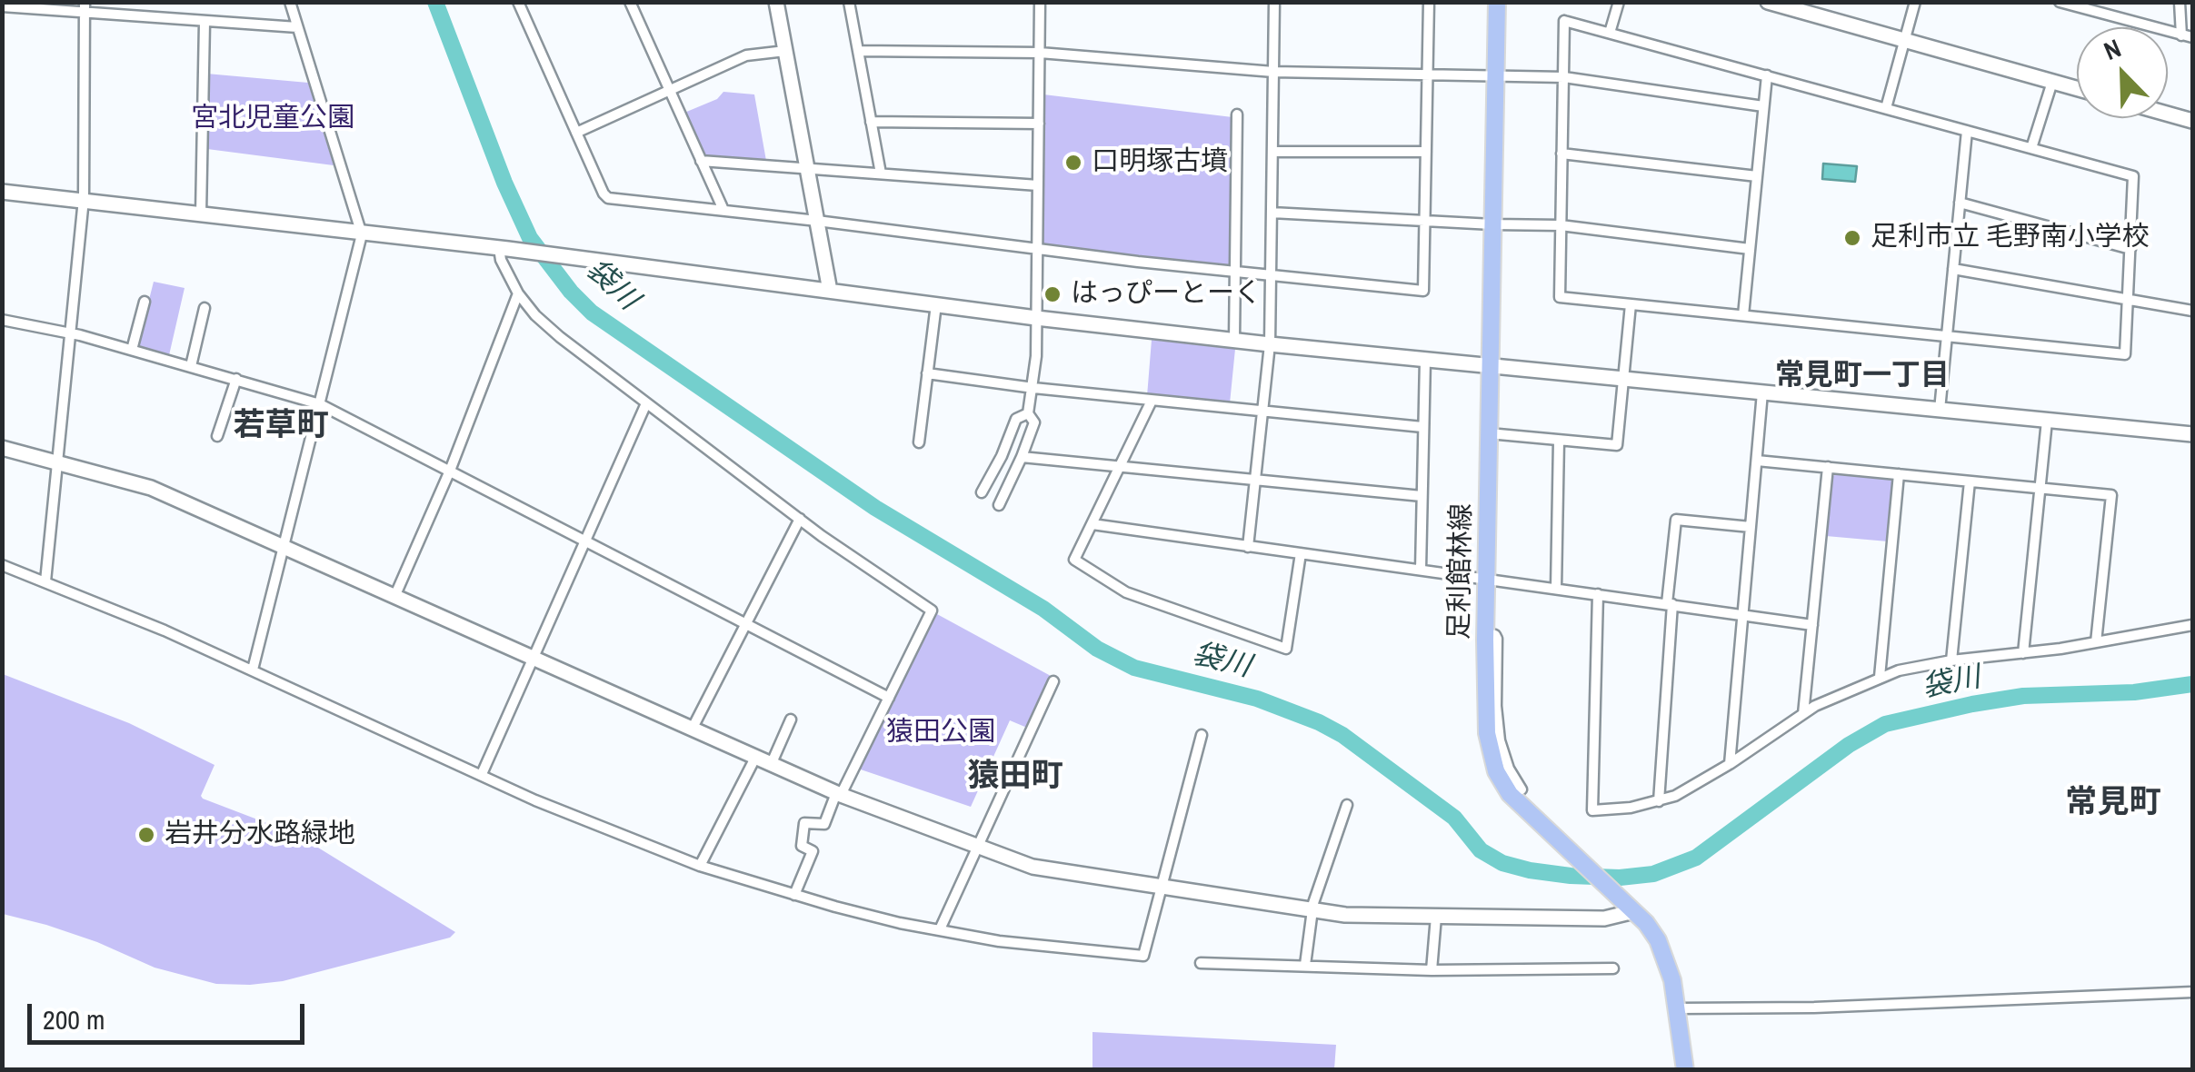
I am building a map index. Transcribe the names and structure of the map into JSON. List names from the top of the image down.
{
  "streets": {
    "main road": ["足利館林線"]
  },
  "districts": [
    "常見町一丁目",
    "若草町",
    "猿田町",
    "常見町"
  ],
  "water": ["袋川"],
  "parks": ["宮北児童公園", "猿田公園"],
  "places": [
    "口明塚古墳",
    "足利市立 毛野南小学校",
    "はっぴーとーく",
    "岩井分水路緑地"
  ],
  "scale_bar": "200 m",
  "north": "top left"
}
